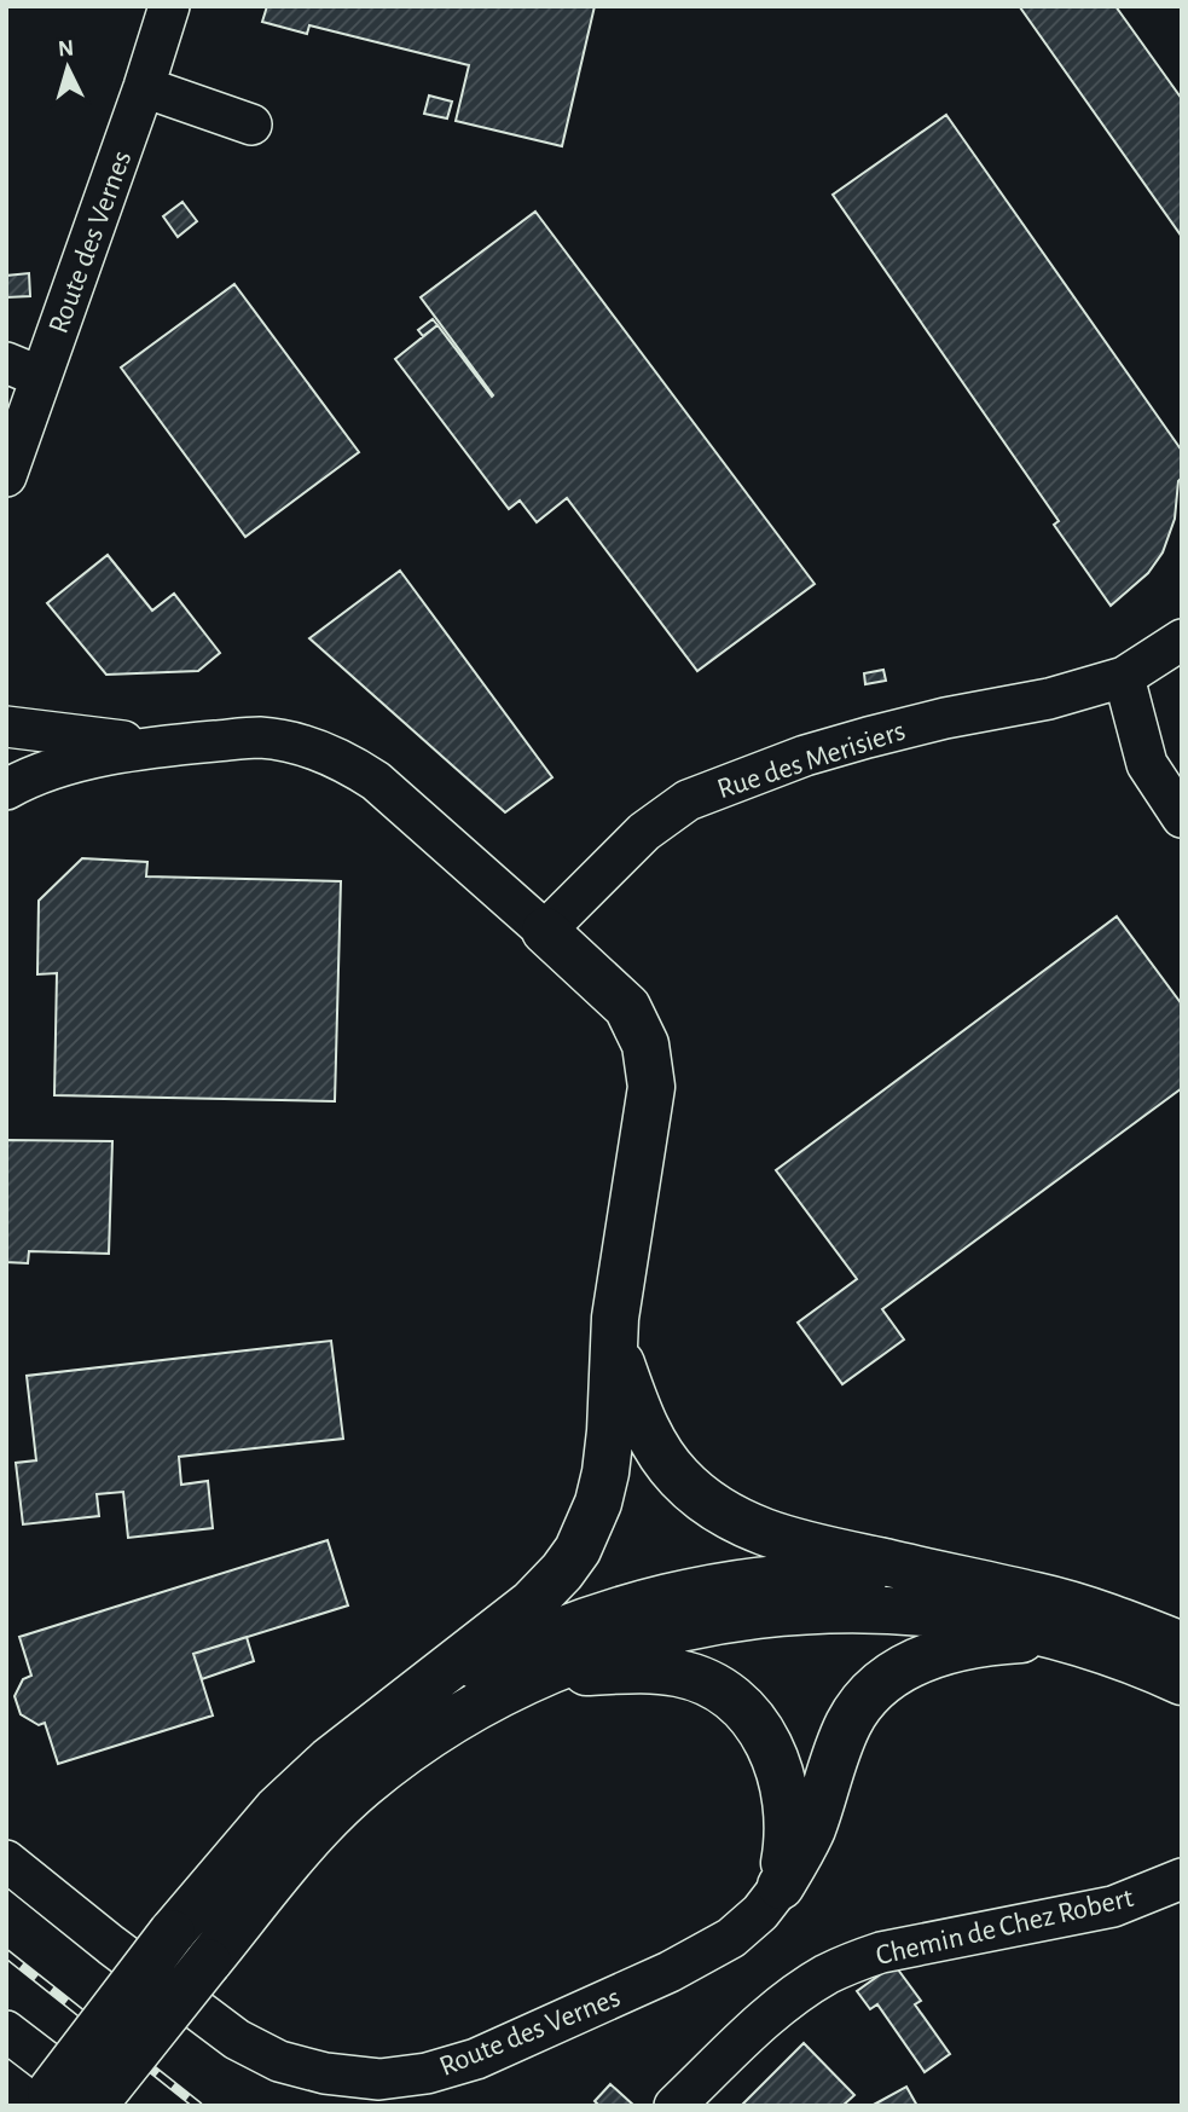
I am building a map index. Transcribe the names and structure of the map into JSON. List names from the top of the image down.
{
  "streets": {
    "street": ["Route des Vernes", "Rue des Merisiers", "Chemin de Chez Robert"]
  },
  "north": "top"
}
